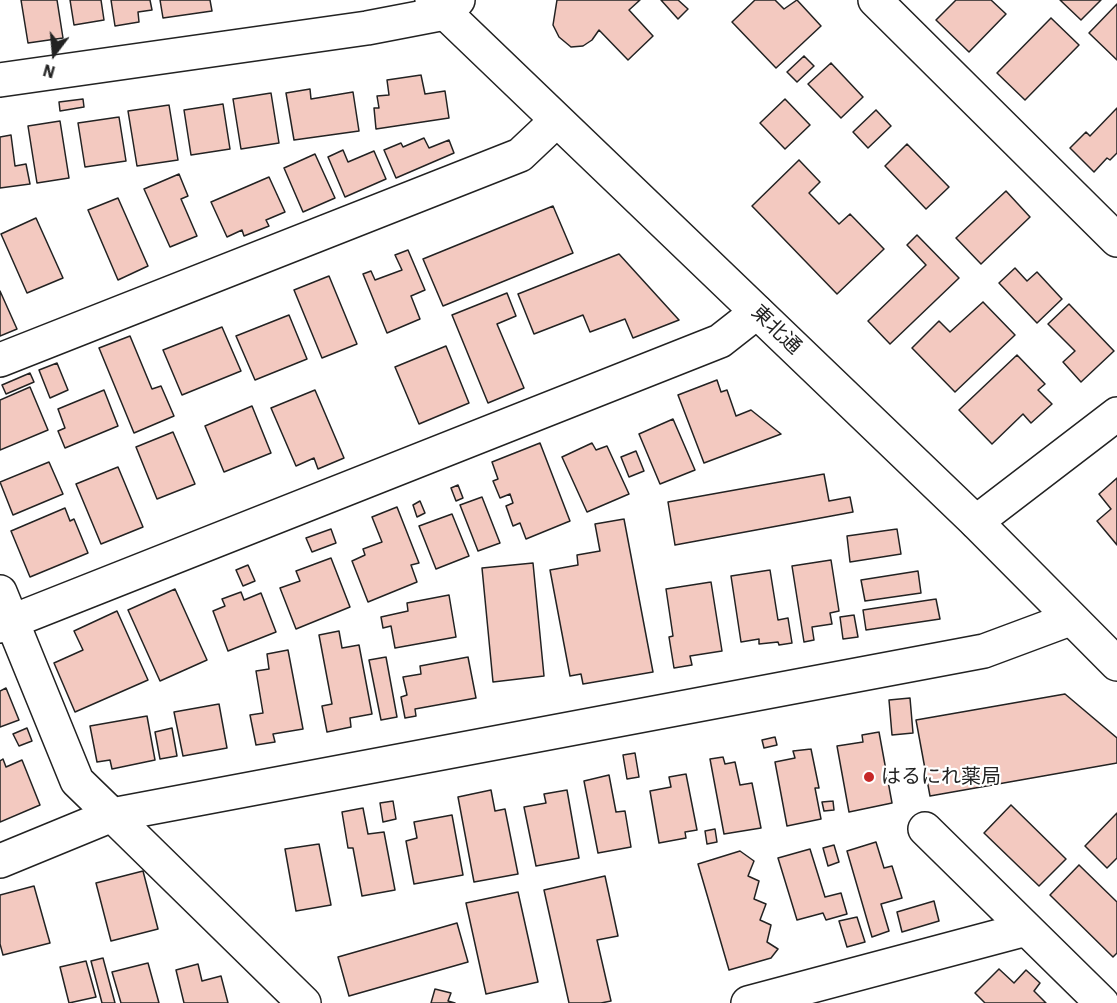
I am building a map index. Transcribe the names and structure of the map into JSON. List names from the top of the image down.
{
  "streets": {
    "street": ["東北通"]
  },
  "places": ["はるにれ薬局"],
  "north": "bottom"
}
